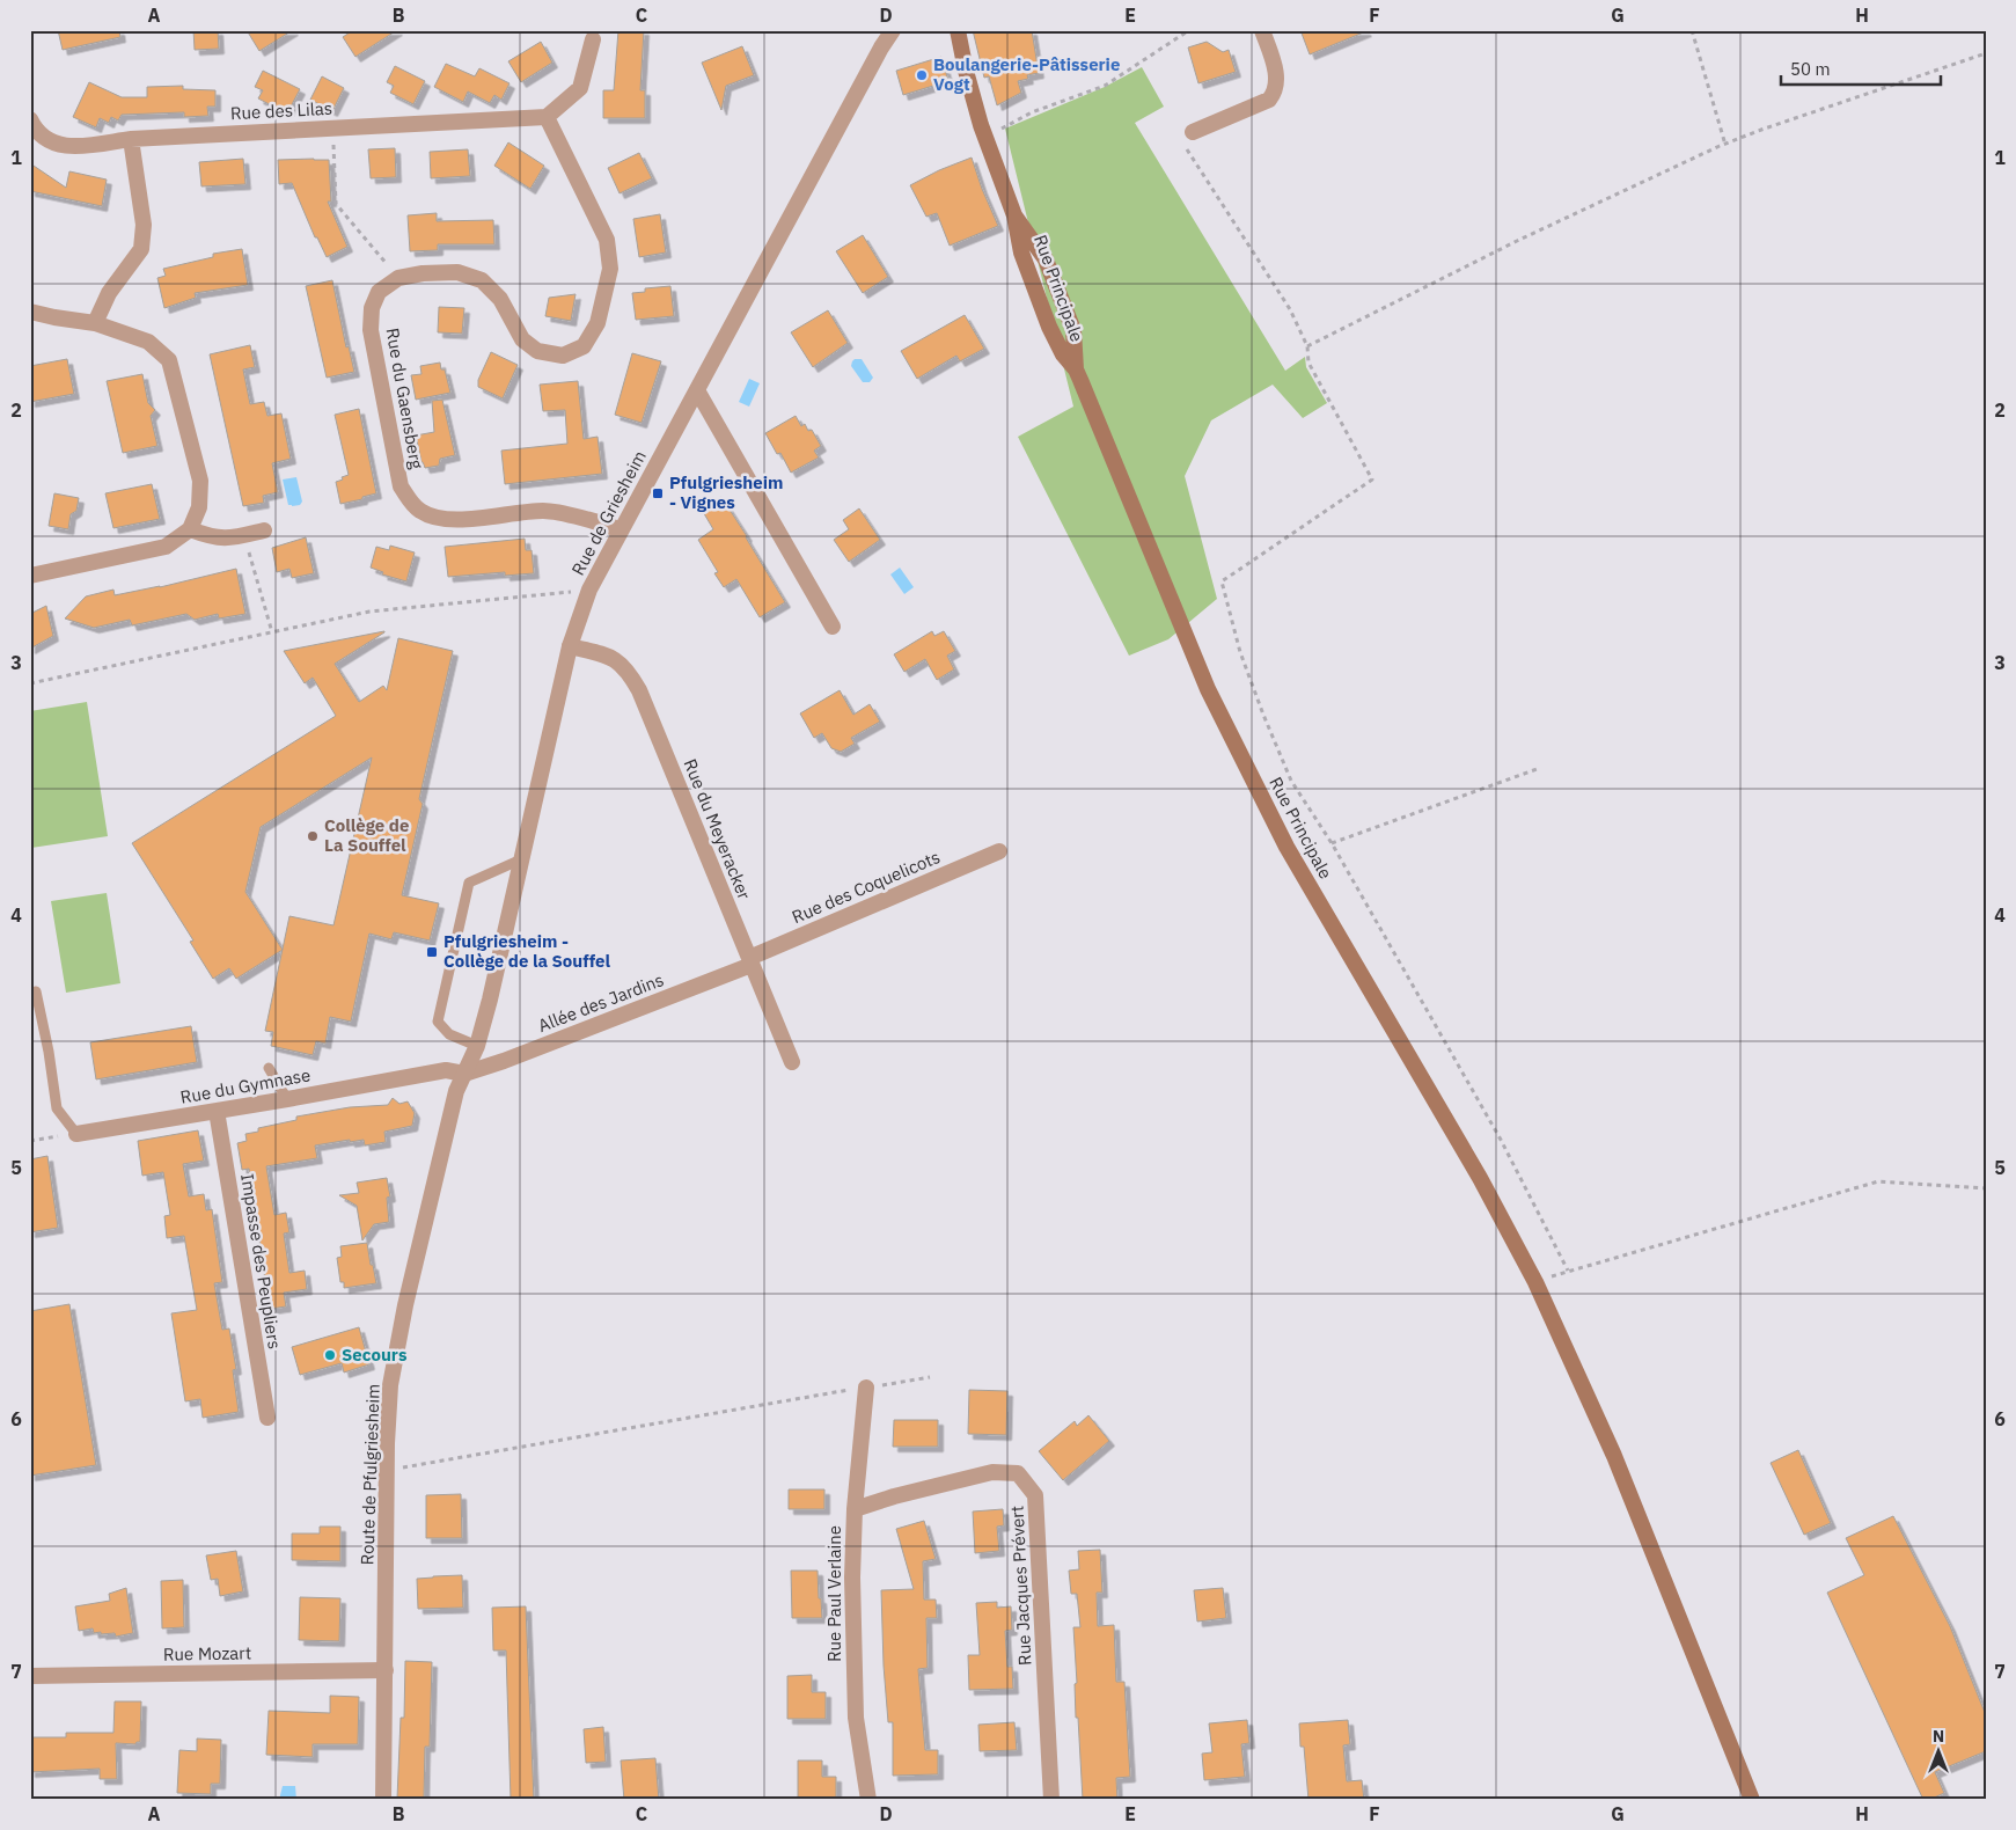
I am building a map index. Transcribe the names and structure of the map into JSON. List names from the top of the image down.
{
  "streets": {
    "main road": ["Rue Principale"],
    "street": [
      "Rue des Lilas",
      "Rue du Gaensberg",
      "Rue de Griesheim",
      "Rue du Meyeracker",
      "Rue des Coquelicots",
      "Allée des Jardins",
      "Rue du Gymnase",
      "Impasse des Peupliers",
      "Route de Pfulgriesheim",
      "Rue Jacques Prévert",
      "Rue Paul Verlaine",
      "Rue Mozart"
    ]
  },
  "crossings": [
    ["Rue du Gaensberg", "Rue de Griesheim"],
    ["Rue de Griesheim", "Rue du Meyeracker"],
    ["Rue de Griesheim", "Route de Pfulgriesheim"],
    ["Rue du Meyeracker", "Rue des Coquelicots"],
    ["Rue du Meyeracker", "Allée des Jardins"],
    ["Rue des Coquelicots", "Allée des Jardins"],
    ["Allée des Jardins", "Rue du Gymnase"],
    ["Allée des Jardins", "Route de Pfulgriesheim"],
    ["Rue du Gymnase", "Impasse des Peupliers"],
    ["Rue du Gymnase", "Route de Pfulgriesheim"],
    ["Route de Pfulgriesheim", "Rue Mozart"],
    ["Rue Jacques Prévert", "Rue Paul Verlaine"]
  ],
  "places": {
    "other": ["Boulangerie-Pâtisserie Vogt", "Collège de La Souffel", "Secours"],
    "transit": ["Pfulgriesheim - Vignes", "Pfulgriesheim - Collège de la Souffel"]
  },
  "scale_bar": "50 m",
  "north": "top",
  "grid": {
    "columns": [
      "A",
      "B",
      "C",
      "D",
      "E",
      "F",
      "G",
      "H"
    ],
    "rows": [
      "1",
      "2",
      "3",
      "4",
      "5",
      "6",
      "7"
    ]
  }
}
